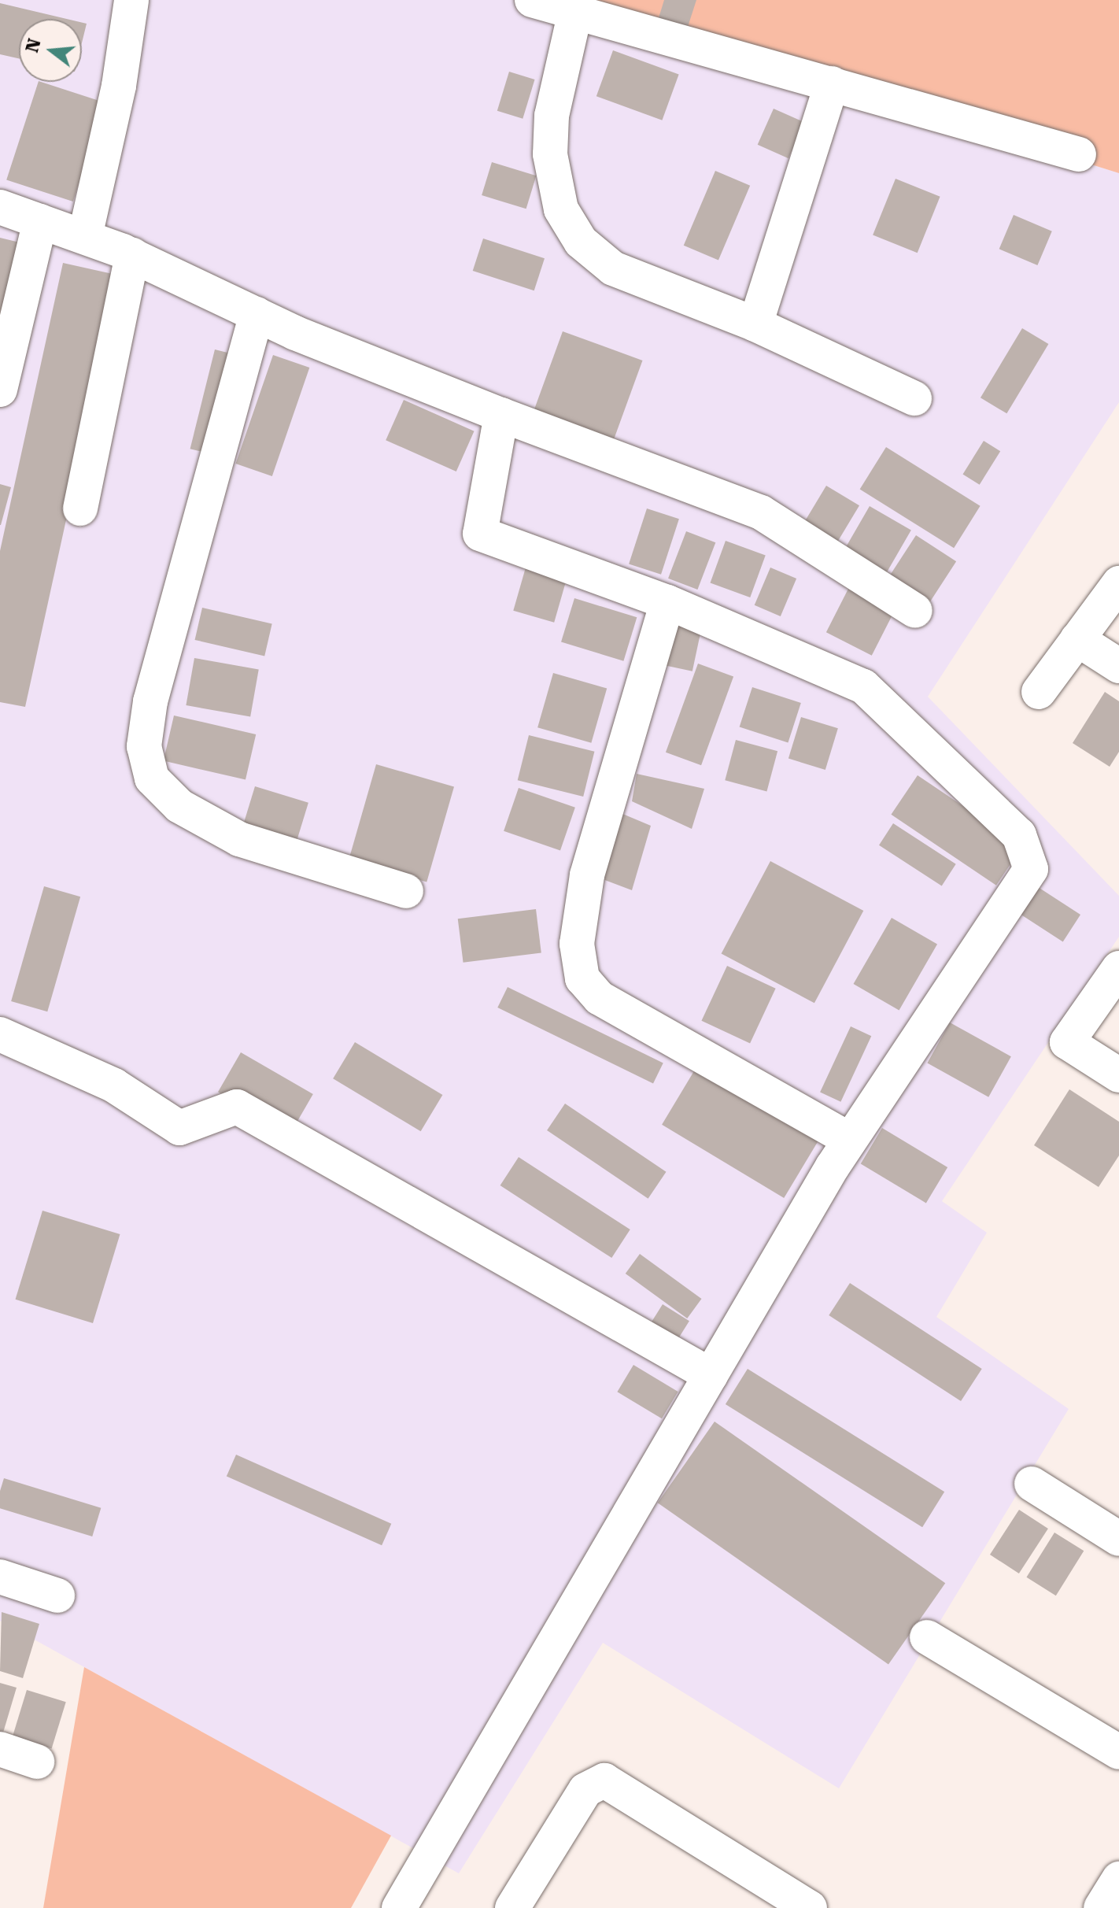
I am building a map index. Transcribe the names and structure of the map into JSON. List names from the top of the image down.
{
  "north": "left"
}
